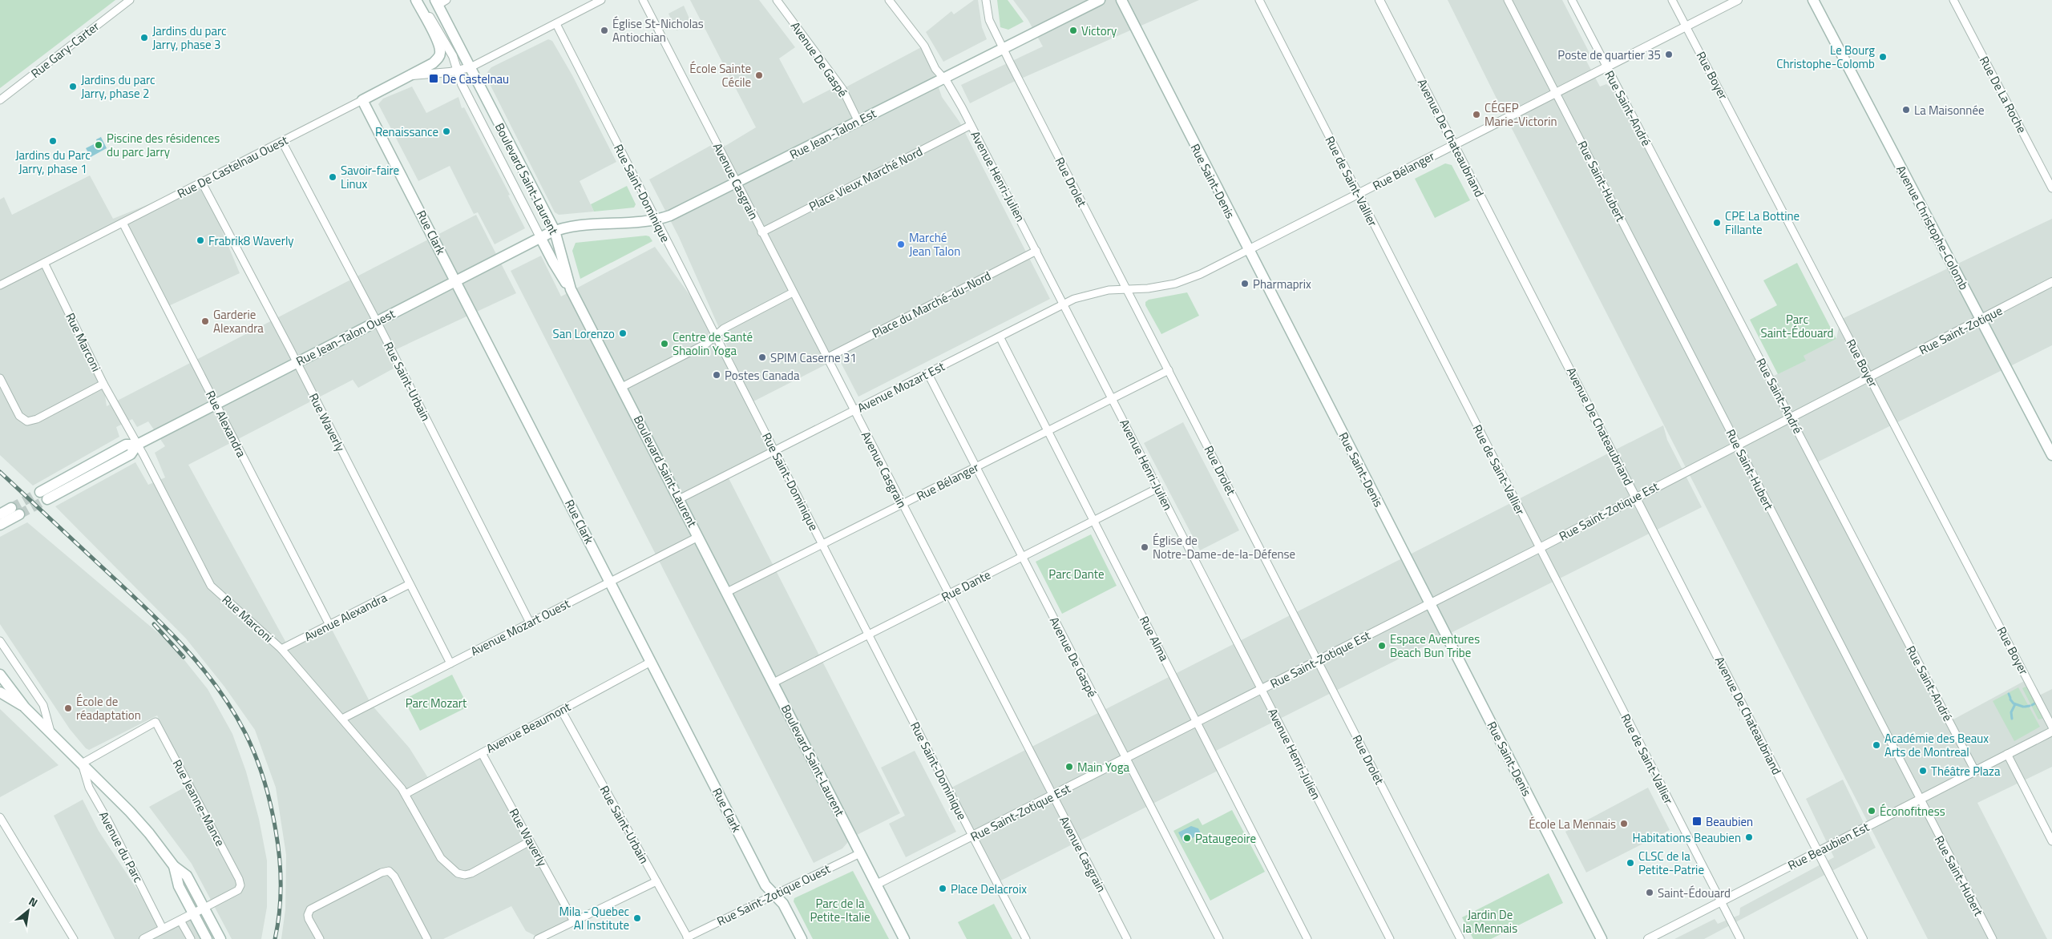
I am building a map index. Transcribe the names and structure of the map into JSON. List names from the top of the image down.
{
  "streets": {
    "main road": [
      "Rue Jean-Talon Est",
      "Rue De Castelnau Ouest",
      "Boulevard Saint-Laurent",
      "Rue Saint-Denis",
      "Avenue Christophe-Colomb",
      "Rue Clark",
      "Rue Jean-Talon Ouest",
      "Avenue du Parc"
    ],
    "street": [
      "Rue Gary-Carter",
      "Avenue De Gaspé",
      "Rue Boyer",
      "Rue De La Roche",
      "Rue Saint-André",
      "Avenue De Chateaubriand",
      "Rue Bélanger",
      "Avenue Henri-Julien",
      "Place Vieux Marché Nord",
      "Avenue Casgrain",
      "Rue de Saint-Vallier",
      "Rue Saint-Hubert",
      "Rue Drolet",
      "Rue Saint-Dominique",
      "Place du Marché-du-Nord",
      "Rue Saint-Zotique",
      "Rue Marconi",
      "Rue Saint-Urbain",
      "Avenue Mozart Est",
      "Rue Waverly",
      "Rue Alexandra",
      "Rue Saint-Zotique Est",
      "Rue Dante",
      "Avenue Alexandra",
      "Avenue Mozart Ouest",
      "Rue Alma",
      "Avenue Beaumont",
      "Rue Jeanne-Mance",
      "Rue Beaubien Est",
      "Rue Saint-Zotique Ouest"
    ]
  },
  "crossings": [
    ["Avenue De Gaspé", "Rue Jean-Talon Est"],
    ["Avenue De Gaspé", "Rue Bélanger"],
    ["Avenue De Gaspé", "Avenue Mozart Est"],
    ["Avenue De Gaspé", "Rue Saint-Zotique Est"],
    ["Avenue De Gaspé", "Rue Dante"],
    ["Rue Boyer", "Rue Bélanger"],
    ["Rue Boyer", "Rue Saint-Zotique"],
    ["Rue Boyer", "Rue Saint-Zotique Est"],
    ["Rue Saint-André", "Rue Bélanger"],
    ["Rue Saint-André", "Rue Saint-Zotique Est"],
    ["Rue Saint-André", "Rue Beaubien Est"],
    ["Rue Jean-Talon Est", "Avenue Henri-Julien"],
    ["Rue Jean-Talon Est", "Boulevard Saint-Laurent"],
    ["Rue Jean-Talon Est", "Avenue Casgrain"],
    ["Rue Jean-Talon Est", "Rue Drolet"],
    ["Rue Jean-Talon Est", "Rue Saint-Dominique"],
    ["Rue Jean-Talon Est", "Rue Jean-Talon Ouest"],
    ["Avenue De Chateaubriand", "Rue Bélanger"],
    ["Avenue De Chateaubriand", "Rue Saint-Zotique Est"],
    ["Avenue De Chateaubriand", "Rue Beaubien Est"],
    ["Rue De Castelnau Ouest", "Boulevard Saint-Laurent"],
    ["Rue De Castelnau Ouest", "Rue Clark"],
    ["Rue De Castelnau Ouest", "Rue Marconi"],
    ["Rue De Castelnau Ouest", "Rue Saint-Urbain"],
    ["Rue De Castelnau Ouest", "Rue Waverly"],
    ["Rue De Castelnau Ouest", "Rue Alexandra"],
    ["Rue Bélanger", "Avenue Henri-Julien"],
    ["Rue Bélanger", "Boulevard Saint-Laurent"],
    ["Rue Bélanger", "Avenue Casgrain"],
    ["Rue Bélanger", "Rue Saint-Denis"],
    ["Rue Bélanger", "Rue de Saint-Vallier"],
    ["Rue Bélanger", "Rue Saint-Hubert"],
    ["Rue Bélanger", "Rue Drolet"],
    ["Rue Bélanger", "Rue Saint-Dominique"],
    ["Rue Bélanger", "Avenue Mozart Est"],
    ["Rue Bélanger", "Rue Alma"],
    ["Avenue Henri-Julien", "Place Vieux Marché Nord"],
    ["Avenue Henri-Julien", "Place du Marché-du-Nord"],
    ["Avenue Henri-Julien", "Avenue Mozart Est"],
    ["Avenue Henri-Julien", "Rue Saint-Zotique Est"],
    ["Avenue Henri-Julien", "Rue Dante"],
    ["Boulevard Saint-Laurent", "Rue Jean-Talon Ouest"],
    ["Boulevard Saint-Laurent", "Avenue Mozart Est"],
    ["Boulevard Saint-Laurent", "Rue Saint-Zotique Est"],
    ["Boulevard Saint-Laurent", "Rue Dante"],
    ["Boulevard Saint-Laurent", "Avenue Mozart Ouest"],
    ["Boulevard Saint-Laurent", "Rue Saint-Zotique Ouest"],
    ["Place Vieux Marché Nord", "Avenue Casgrain"],
    ["Avenue Casgrain", "Place du Marché-du-Nord"],
    ["Avenue Casgrain", "Avenue Mozart Est"],
    ["Avenue Casgrain", "Rue Saint-Zotique Est"],
    ["Avenue Casgrain", "Rue Dante"],
    ["Rue Saint-Denis", "Rue Saint-Zotique Est"],
    ["Rue de Saint-Vallier", "Rue Saint-Zotique Est"],
    ["Rue de Saint-Vallier", "Rue Beaubien Est"],
    ["Rue Saint-Hubert", "Rue Saint-Zotique Est"],
    ["Rue Saint-Hubert", "Rue Beaubien Est"],
    ["Rue Drolet", "Avenue Mozart Est"],
    ["Rue Drolet", "Rue Saint-Zotique Est"],
    ["Rue Saint-Dominique", "Avenue Mozart Est"],
    ["Rue Saint-Dominique", "Rue Saint-Zotique Est"],
    ["Rue Saint-Dominique", "Rue Dante"],
    ["Avenue Christophe-Colomb", "Rue Saint-Zotique"],
    ["Rue Clark", "Rue Jean-Talon Ouest"],
    ["Rue Clark", "Avenue Mozart Ouest"],
    ["Rue Clark", "Avenue Beaumont"],
    ["Rue Clark", "Rue Saint-Zotique Ouest"],
    ["Rue Saint-Zotique", "Rue Saint-Zotique Est"],
    ["Rue Jean-Talon Ouest", "Rue Marconi"],
    ["Rue Jean-Talon Ouest", "Rue Saint-Urbain"],
    ["Rue Jean-Talon Ouest", "Rue Waverly"],
    ["Rue Jean-Talon Ouest", "Rue Alexandra"],
    ["Rue Marconi", "Rue Waverly"],
    ["Rue Marconi", "Avenue Alexandra"],
    ["Rue Marconi", "Avenue Mozart Ouest"],
    ["Rue Marconi", "Avenue Beaumont"],
    ["Rue Saint-Urbain", "Avenue Mozart Ouest"],
    ["Rue Saint-Urbain", "Avenue Beaumont"],
    ["Rue Saint-Urbain", "Rue Saint-Zotique Ouest"],
    ["Avenue Mozart Est", "Rue Alma"],
    ["Rue Waverly", "Avenue Alexandra"],
    ["Rue Waverly", "Avenue Mozart Ouest"],
    ["Rue Waverly", "Avenue Beaumont"],
    ["Rue Alexandra", "Avenue Alexandra"],
    ["Rue Saint-Zotique Est", "Rue Alma"],
    ["Rue Dante", "Rue Alma"],
    ["Rue Jeanne-Mance", "Avenue du Parc"]
  ],
  "parks": [
    "Parc Saint-Édouard",
    "Parc Dante",
    "Parc Mozart",
    "Parc de la Petite-Italie",
    "Jardin De la Mennais"
  ],
  "places": {
    "other": [
      "Église St-Nicholas Antiochian",
      "Victory",
      "Jardins du parc Jarry, phase 3",
      "Poste de quartier 35",
      "Le Bourg Christophe-Colomb",
      "École Sainte Cécile",
      "Jardins du parc Jarry, phase 2",
      "La Maisonnée",
      "CÉGEP Marie-Victorin",
      "Renaissance",
      "Jardins du Parc Jarry, phase 1",
      "Piscine des résidences du parc Jarry",
      "Savoir-faire Linux",
      "CPE La Bottine Fillante",
      "Frabrik8 Waverly",
      "Marché Jean Talon",
      "Pharmaprix",
      "Garderie Alexandra",
      "San Lorenzo",
      "Centre de Santé Shaolin Yoga",
      "SPIM Caserne 31",
      "Postes Canada",
      "Église de Notre-Dame-de-la-Défense",
      "Espace Aventures Beach Bun Tribe",
      "École de réadaptation",
      "Académie des Beaux Arts de Montreal",
      "Main Yoga",
      "Théâtre Plaza",
      "Éconofitness",
      "École La Mennais",
      "Habitations Beaubien",
      "Pataugeoire",
      "CLSC de la Petite-Patrie",
      "Place Delacroix",
      "Saint-Édouard",
      "Mila - Quebec AI Institute"
    ],
    "transit": ["De Castelnau", "Beaubien"]
  },
  "north": "top right"
}
